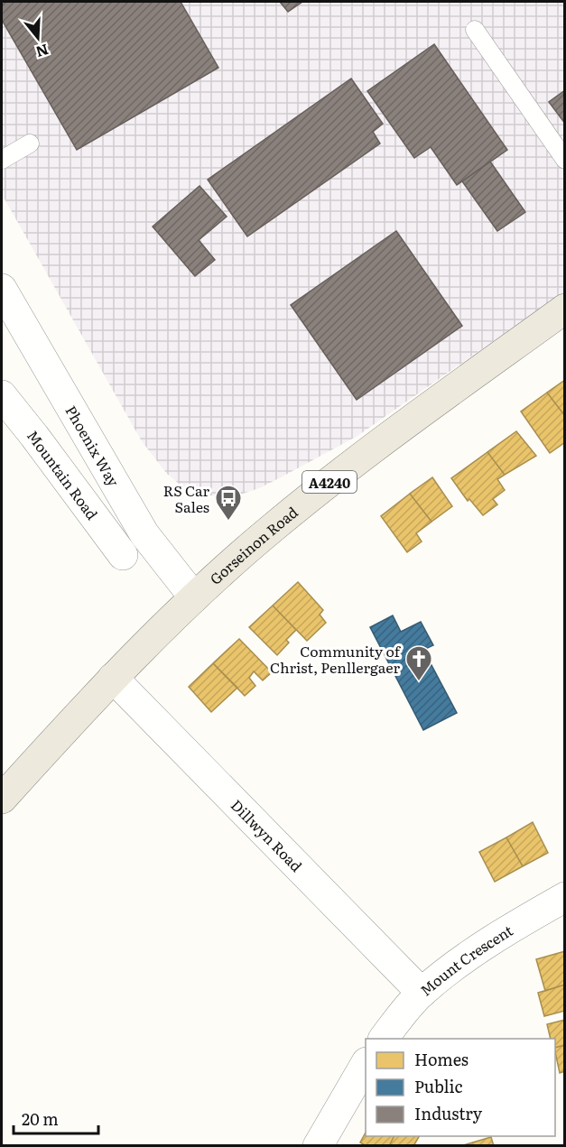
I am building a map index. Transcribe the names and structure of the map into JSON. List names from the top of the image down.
{
  "streets": {
    "main road": ["A4240", "Gorseinon Road"],
    "street": [
      "Phoenix Way",
      "Mountain Road",
      "Dillwyn Road",
      "Mount Crescent"
    ]
  },
  "crossings": [
    ["Phoenix Way", "Gorseinon Road"],
    ["Gorseinon Road", "Dillwyn Road"],
    ["Dillwyn Road", "Mount Crescent"]
  ],
  "places": {
    "bus stop": ["RS Car Sales"],
    "church": ["Community of Christ, Penllergaer"]
  },
  "legend": ["Homes", "Public", "Industry"],
  "scale_bar": "20 m",
  "north": "bottom"
}
